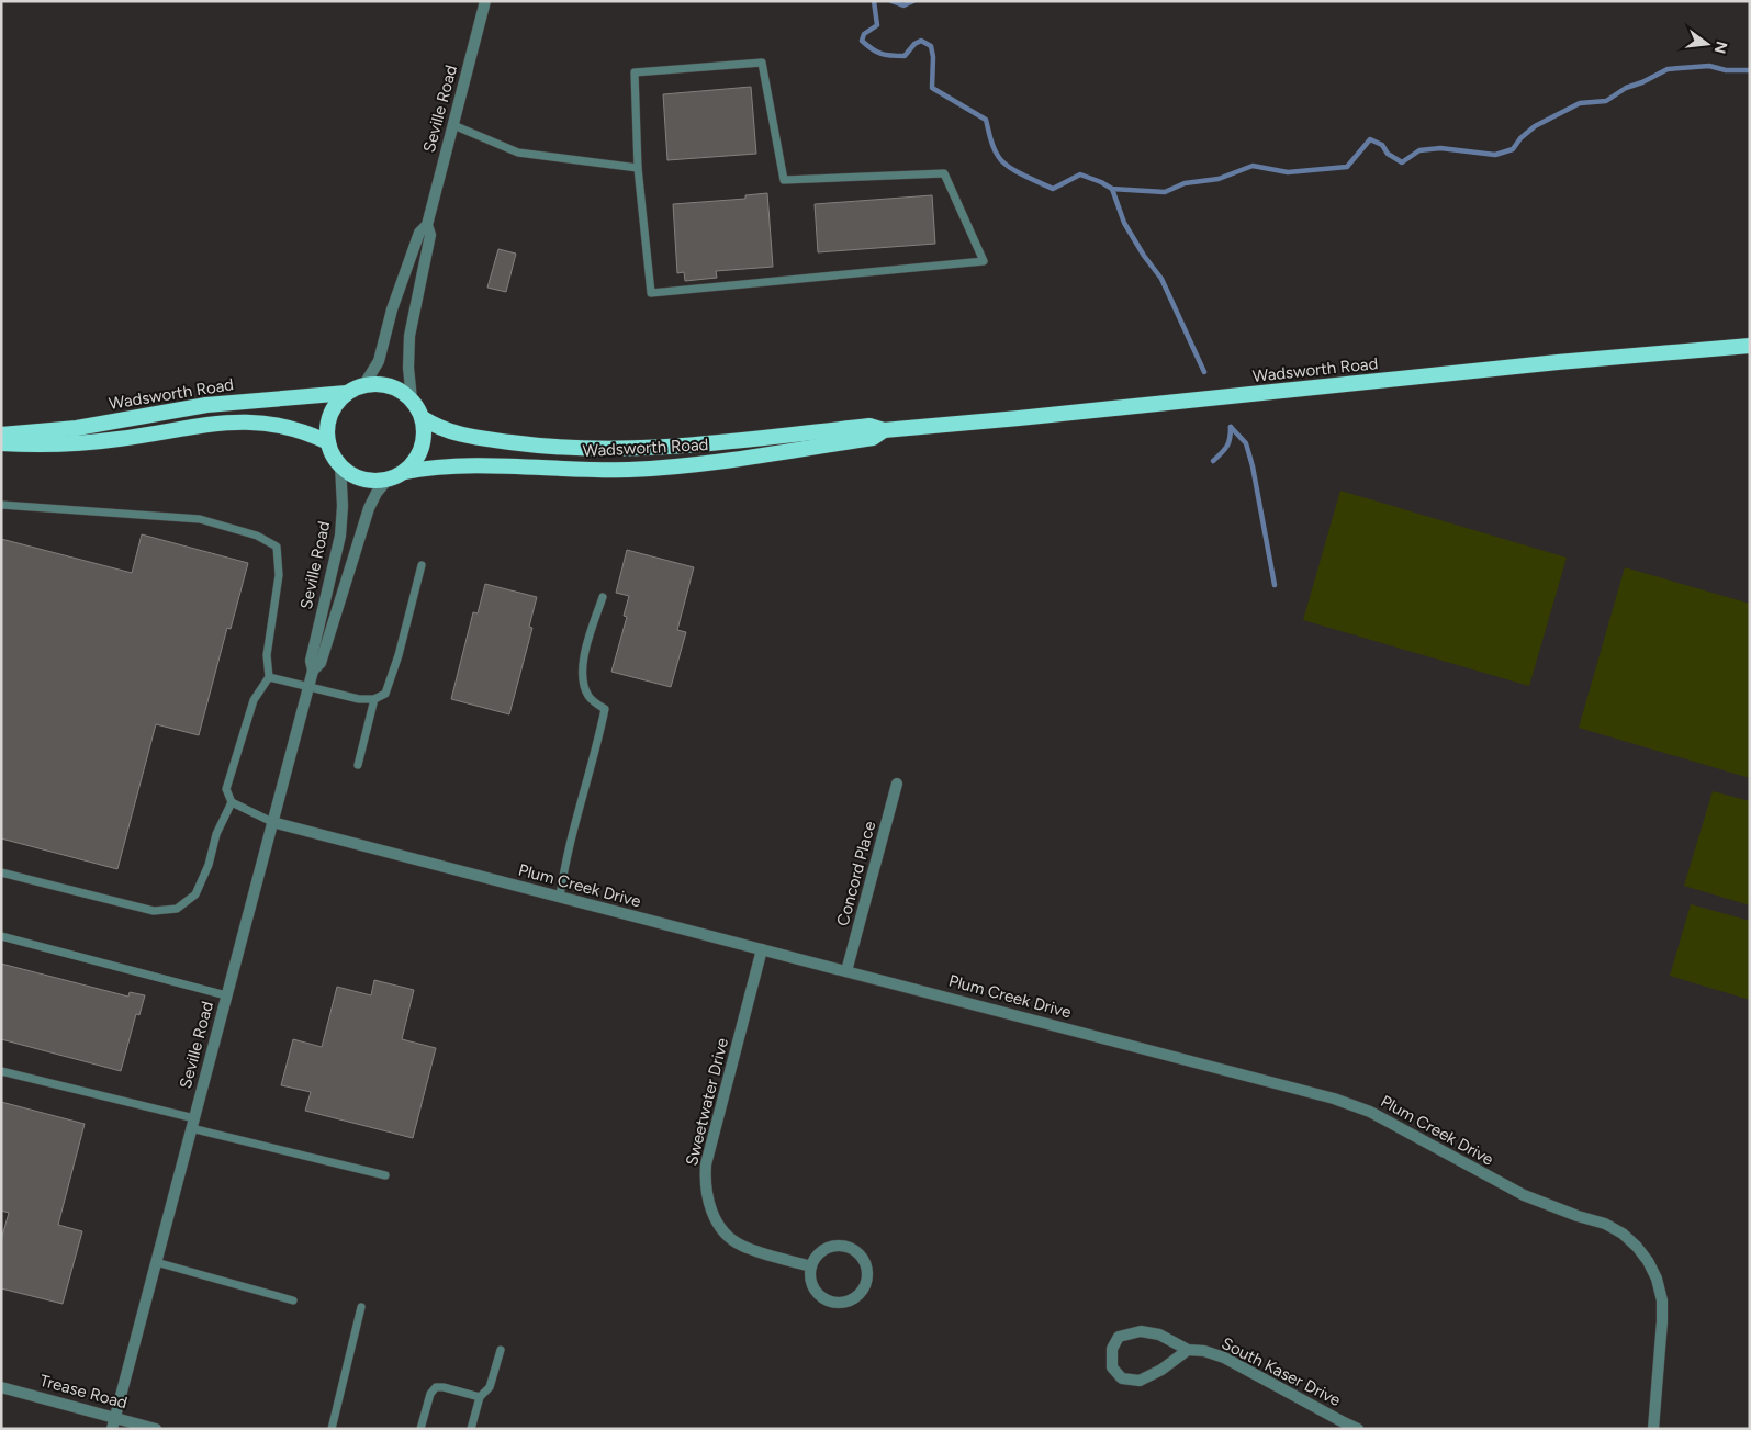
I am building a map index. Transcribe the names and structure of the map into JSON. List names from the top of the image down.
{
  "streets": {
    "highway": ["Wadsworth Road"],
    "street": [
      "Seville Road",
      "Concord Place",
      "Plum Creek Drive",
      "Sweetwater Drive",
      "South Kaser Drive",
      "Trease Road"
    ]
  },
  "crossings": [
    ["Seville Road", "Wadsworth Road"],
    ["Seville Road", "Plum Creek Drive"],
    ["Seville Road", "Trease Road"],
    ["Concord Place", "Plum Creek Drive"],
    ["Plum Creek Drive", "Sweetwater Drive"]
  ],
  "north": "right"
}
